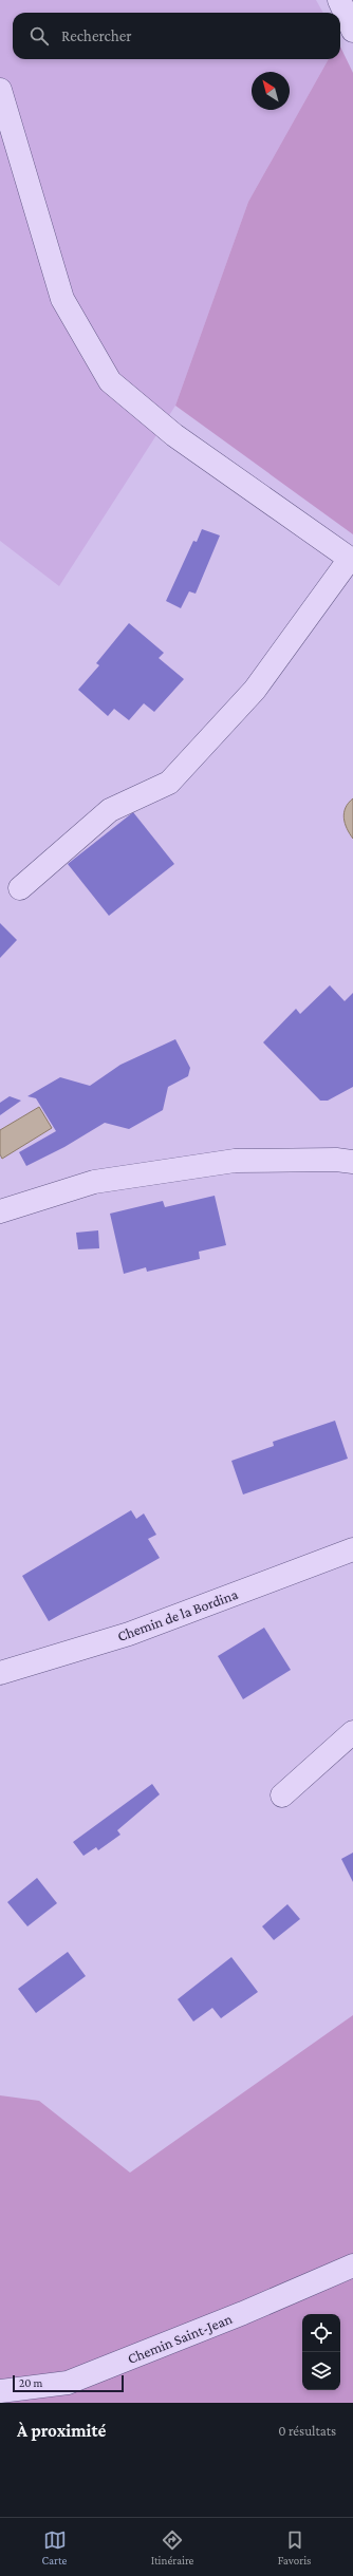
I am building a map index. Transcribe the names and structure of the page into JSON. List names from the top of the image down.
{
  "streets": {
    "street": ["Chemin de la Bordina", "Chemin Saint-Jean"]
  },
  "scale_bar": "20 m",
  "north": "top left",
  "page": {
    "search": "Rechercher",
    "scale": "20 m",
    "heading": ["À proximité", "0 résultats"],
    "nav": ["Carte", "Itinéraire", "Favoris"]
  }
}
